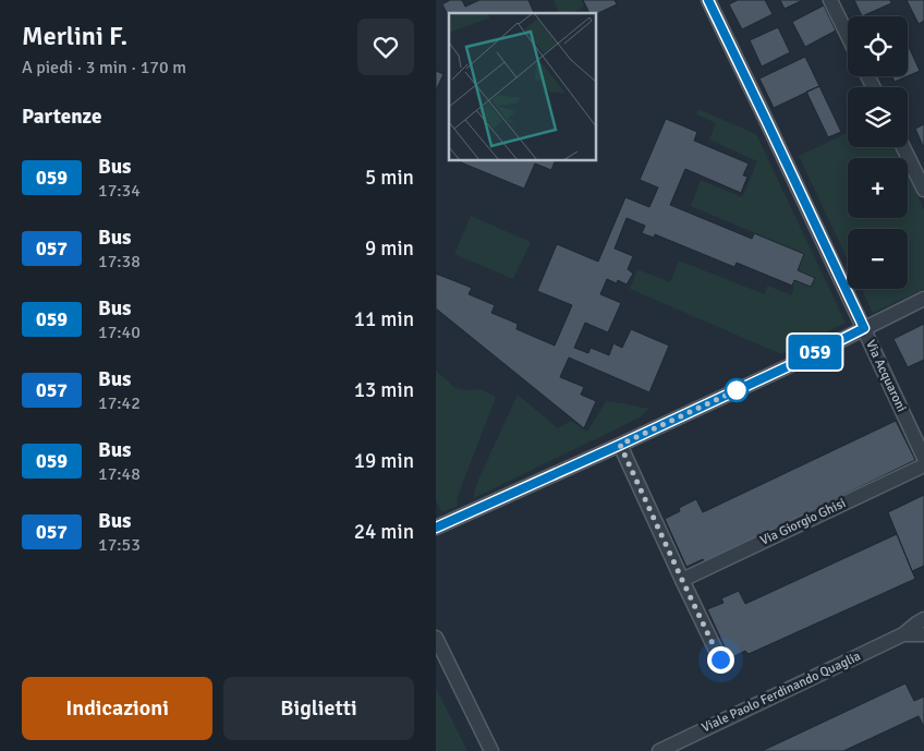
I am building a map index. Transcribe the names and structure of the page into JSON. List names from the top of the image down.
{
  "streets": {
    "street": ["Via Acquaroni", "Via Giorgio Ghisi", "Viale Paolo Ferdinando Quaglia"]
  },
  "lines": ["bus line 059"],
  "page": {
    "heading": [
      ["Merlini F.", "A piedi · 3 min · 170 m"],
      "Partenze"
    ],
    "on_map": "059",
    "map_buttons": ["+", "−"],
    "list": [
      {
        "mark": "059",
        "name": "Bus",
        "note": "17:34",
        "value": "5 min"
      },
      {
        "mark": "057",
        "name": "Bus",
        "note": "17:38",
        "value": "9 min"
      },
      {
        "mark": "059",
        "name": "Bus",
        "note": "17:40",
        "value": "11 min"
      },
      {
        "mark": "057",
        "name": "Bus",
        "note": "17:42",
        "value": "13 min"
      },
      {
        "mark": "059",
        "name": "Bus",
        "note": "17:48",
        "value": "19 min"
      },
      {
        "mark": "057",
        "name": "Bus",
        "note": "17:53",
        "value": "24 min"
      }
    ],
    "buttons": ["Indicazioni", "Biglietti"]
  }
}
